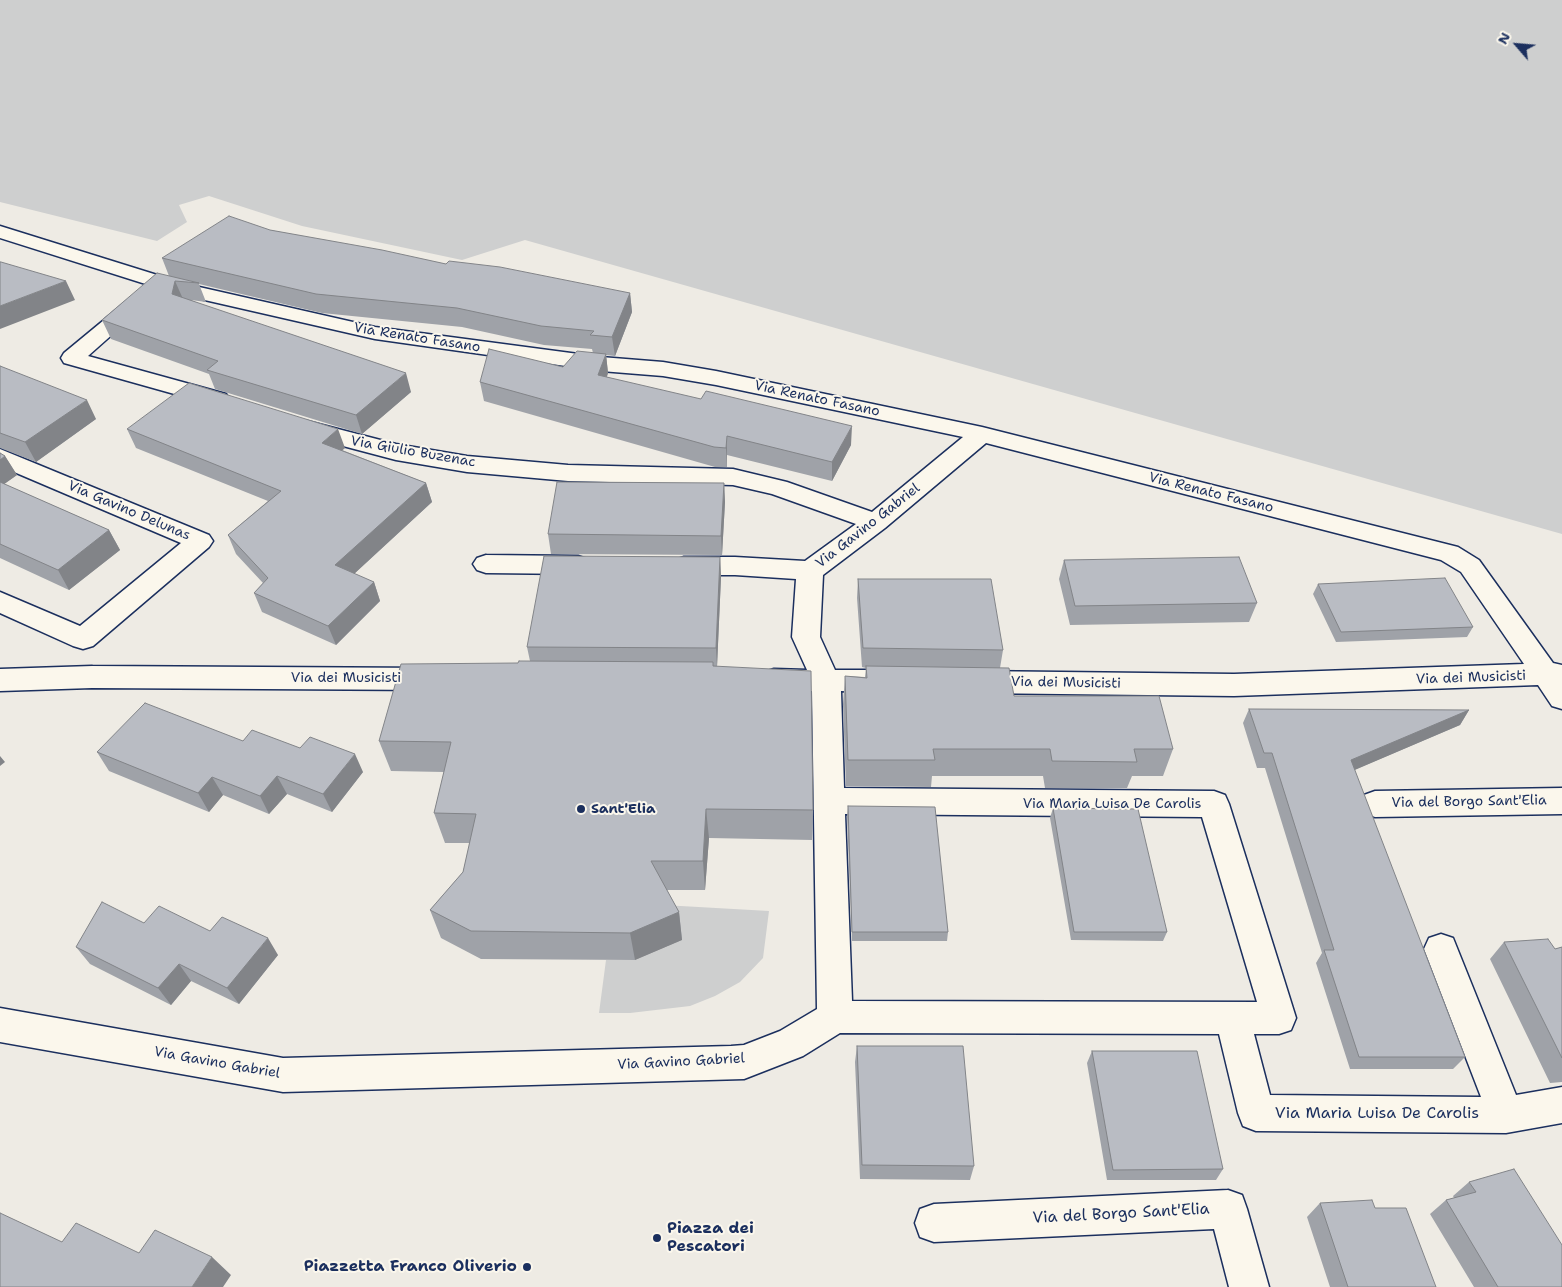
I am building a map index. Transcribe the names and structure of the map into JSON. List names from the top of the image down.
{
  "streets": {
    "street": [
      "Via Renato Fasano",
      "Via Giulio Buzenac",
      "Via Gavino Delunas",
      "Via Gavino Gabriel",
      "Via dei Musicisti",
      "Via del Borgo Sant'Elia",
      "Via Maria Luisa De Carolis"
    ]
  },
  "crossings": [
    ["Via Renato Fasano", "Via Gavino Gabriel"],
    ["Via Renato Fasano", "Via dei Musicisti"],
    ["Via Giulio Buzenac", "Via Gavino Gabriel"],
    ["Via Gavino Gabriel", "Via Maria Luisa De Carolis"]
  ],
  "places": ["Sant'Elia", "Piazza dei Pescatori", "Piazzetta Franco Oliverio"],
  "north": "top left"
}
